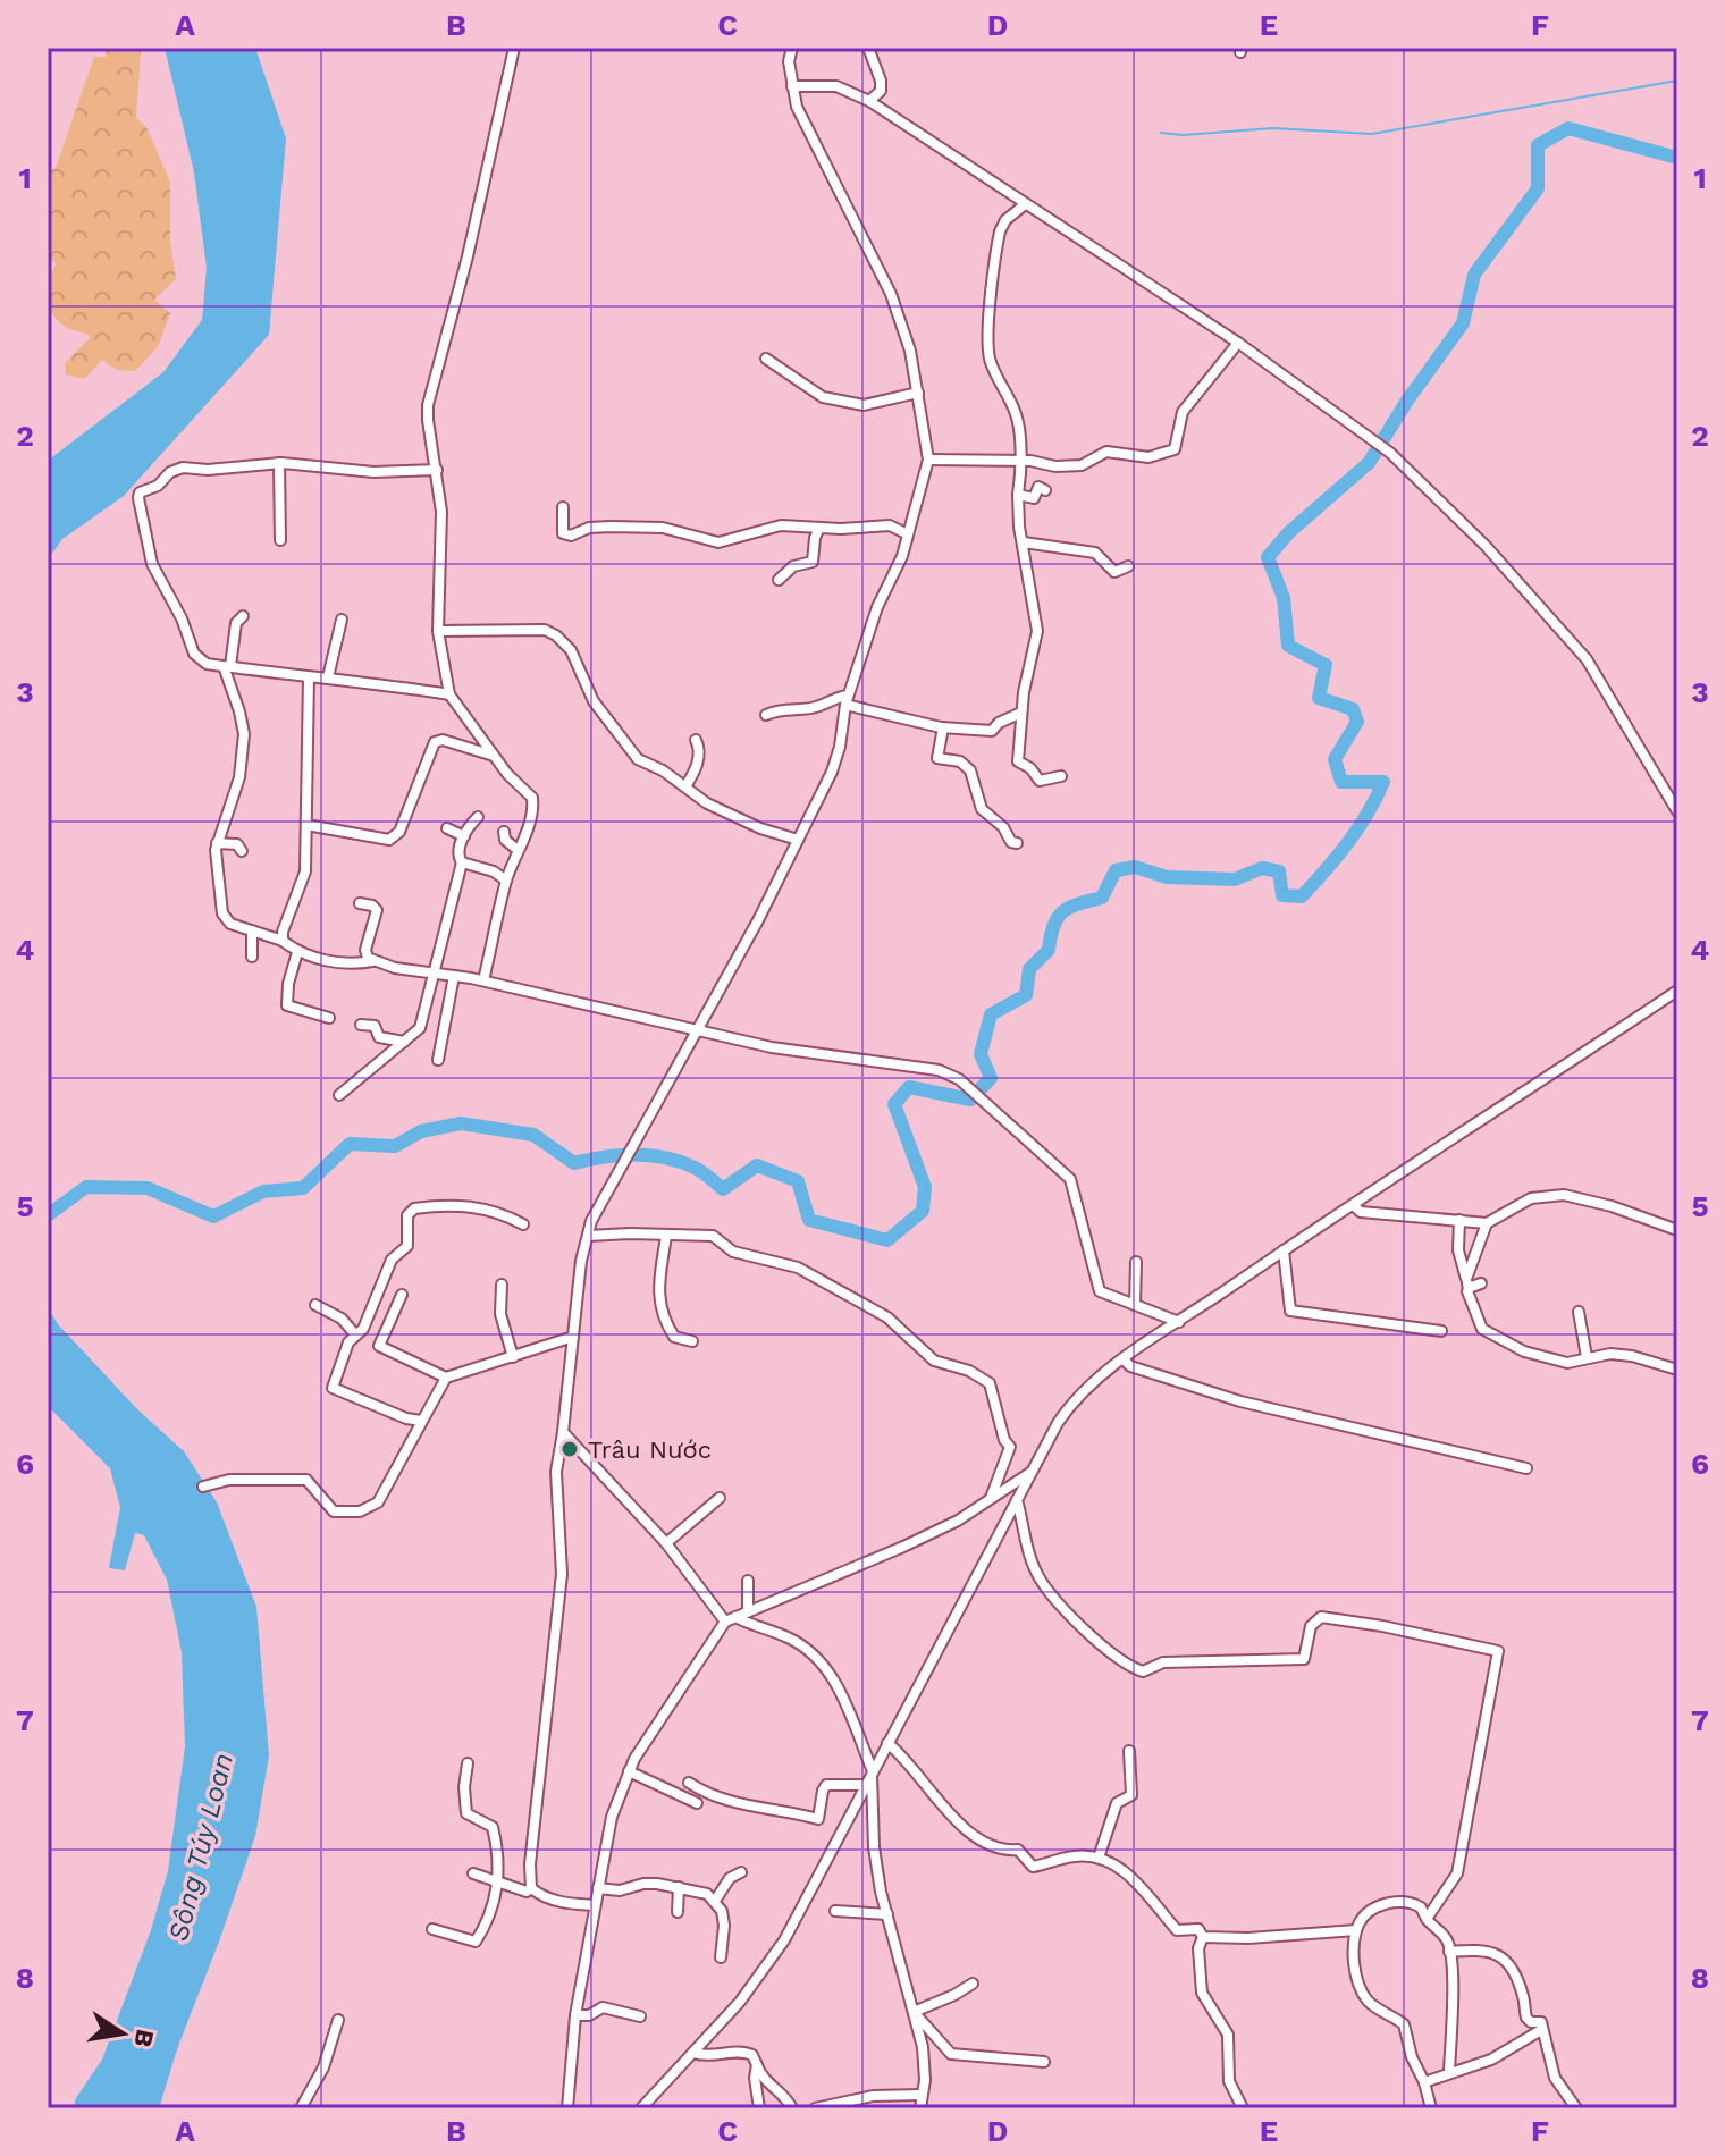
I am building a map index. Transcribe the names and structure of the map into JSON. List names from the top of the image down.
{
  "water": ["Sông Túy Loan"],
  "places": ["Trâu Nước"],
  "north": "right",
  "grid": {
    "columns": [
      "A",
      "B",
      "C",
      "D",
      "E",
      "F"
    ],
    "rows": [
      "1",
      "2",
      "3",
      "4",
      "5",
      "6",
      "7",
      "8"
    ]
  }
}
